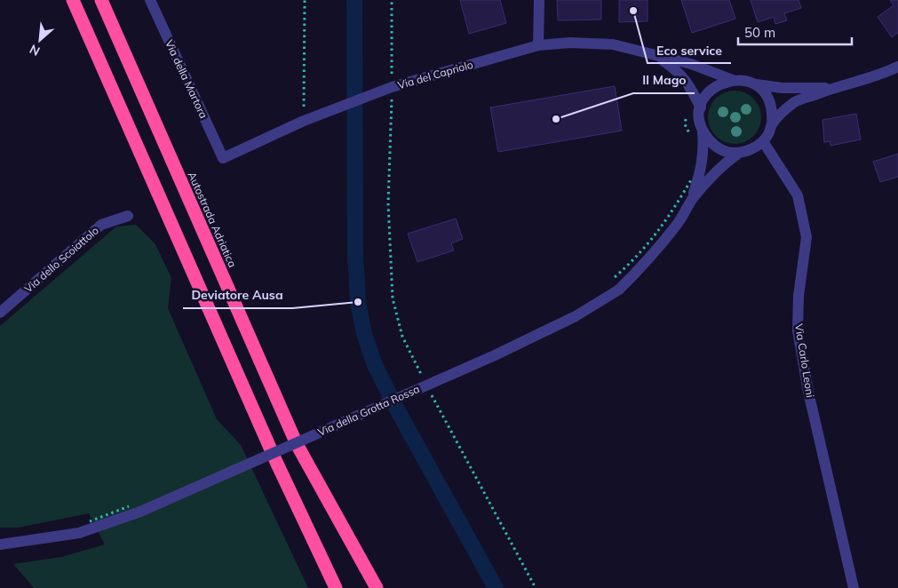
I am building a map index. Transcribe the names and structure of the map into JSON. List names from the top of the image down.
{
  "streets": {
    "highway": ["Autostrada Adriatica"],
    "street": [
      "Via del Capriolo",
      "Via della Martora",
      "Via dello Scoiattolo",
      "Via Carlo Leoni",
      "Via della Grotta Rossa"
    ]
  },
  "crossings": [
    ["Via del Capriolo", "Via della Martora"],
    ["Via del Capriolo", "Via Carlo Leoni"],
    ["Via del Capriolo", "Via della Grotta Rossa"],
    ["Via Carlo Leoni", "Via della Grotta Rossa"]
  ],
  "places": ["Eco service", "Il Mago", "Deviatore Ausa"],
  "scale_bar": "50 m",
  "north": "bottom left"
}
